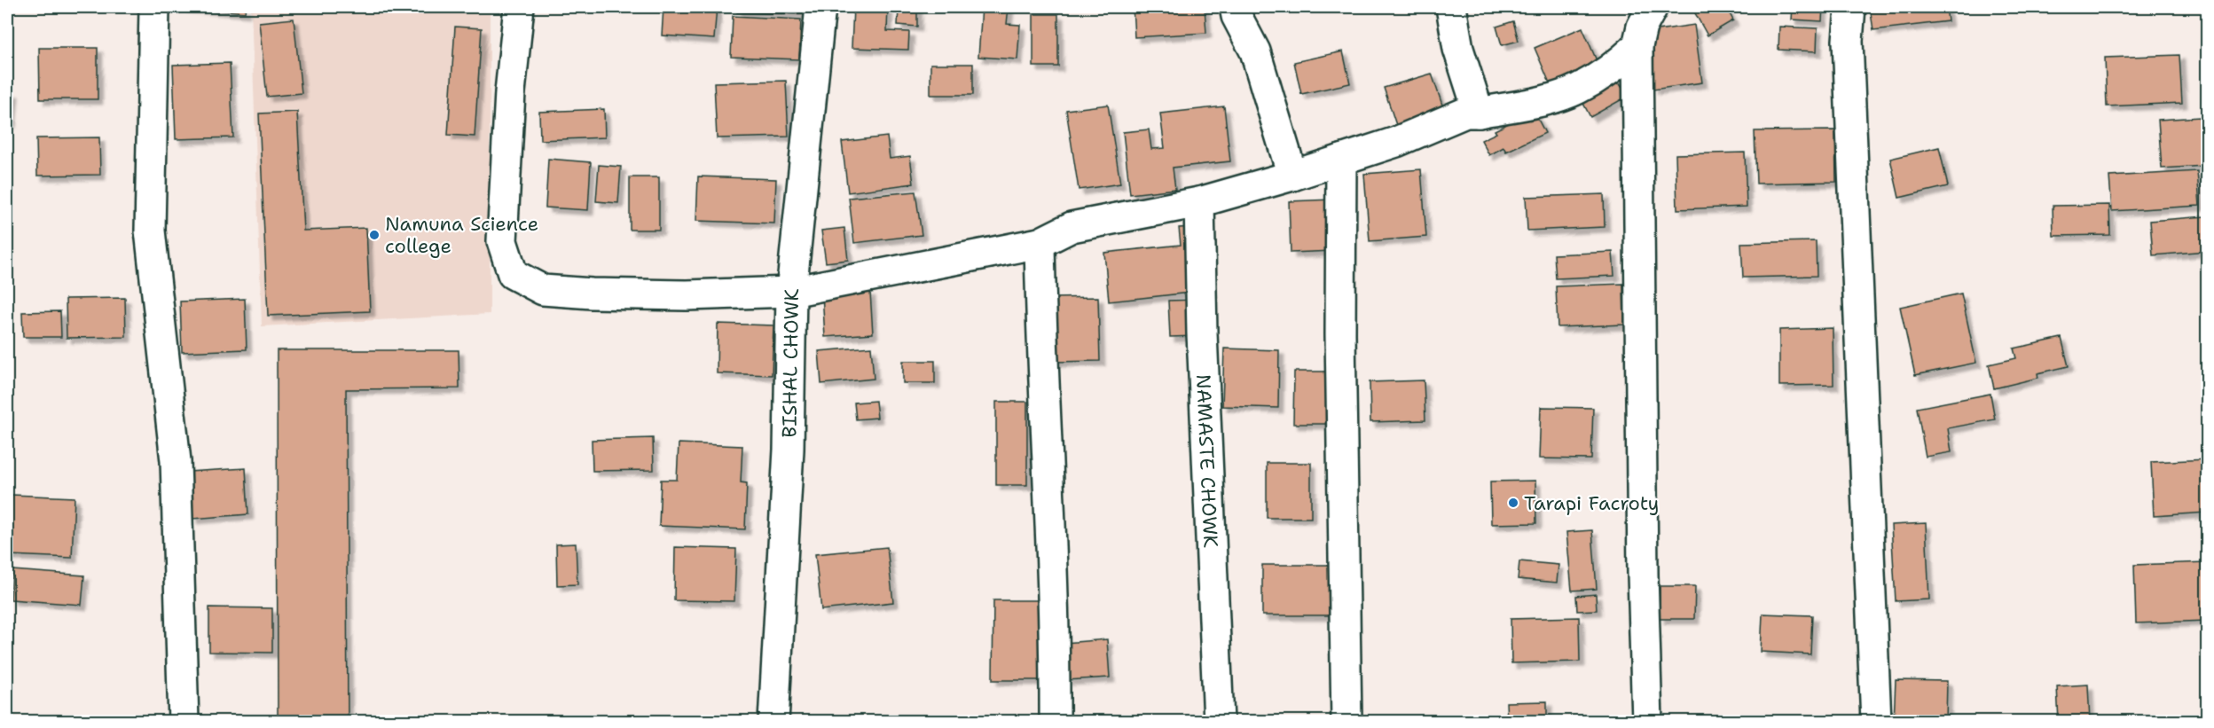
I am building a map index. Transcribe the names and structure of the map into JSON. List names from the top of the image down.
{
  "streets": {
    "street": ["BISHAL CHOWK", "NAMASTE CHOWK"]
  },
  "places": ["Namuna Science college", "Tarapi Facroty"]
}
